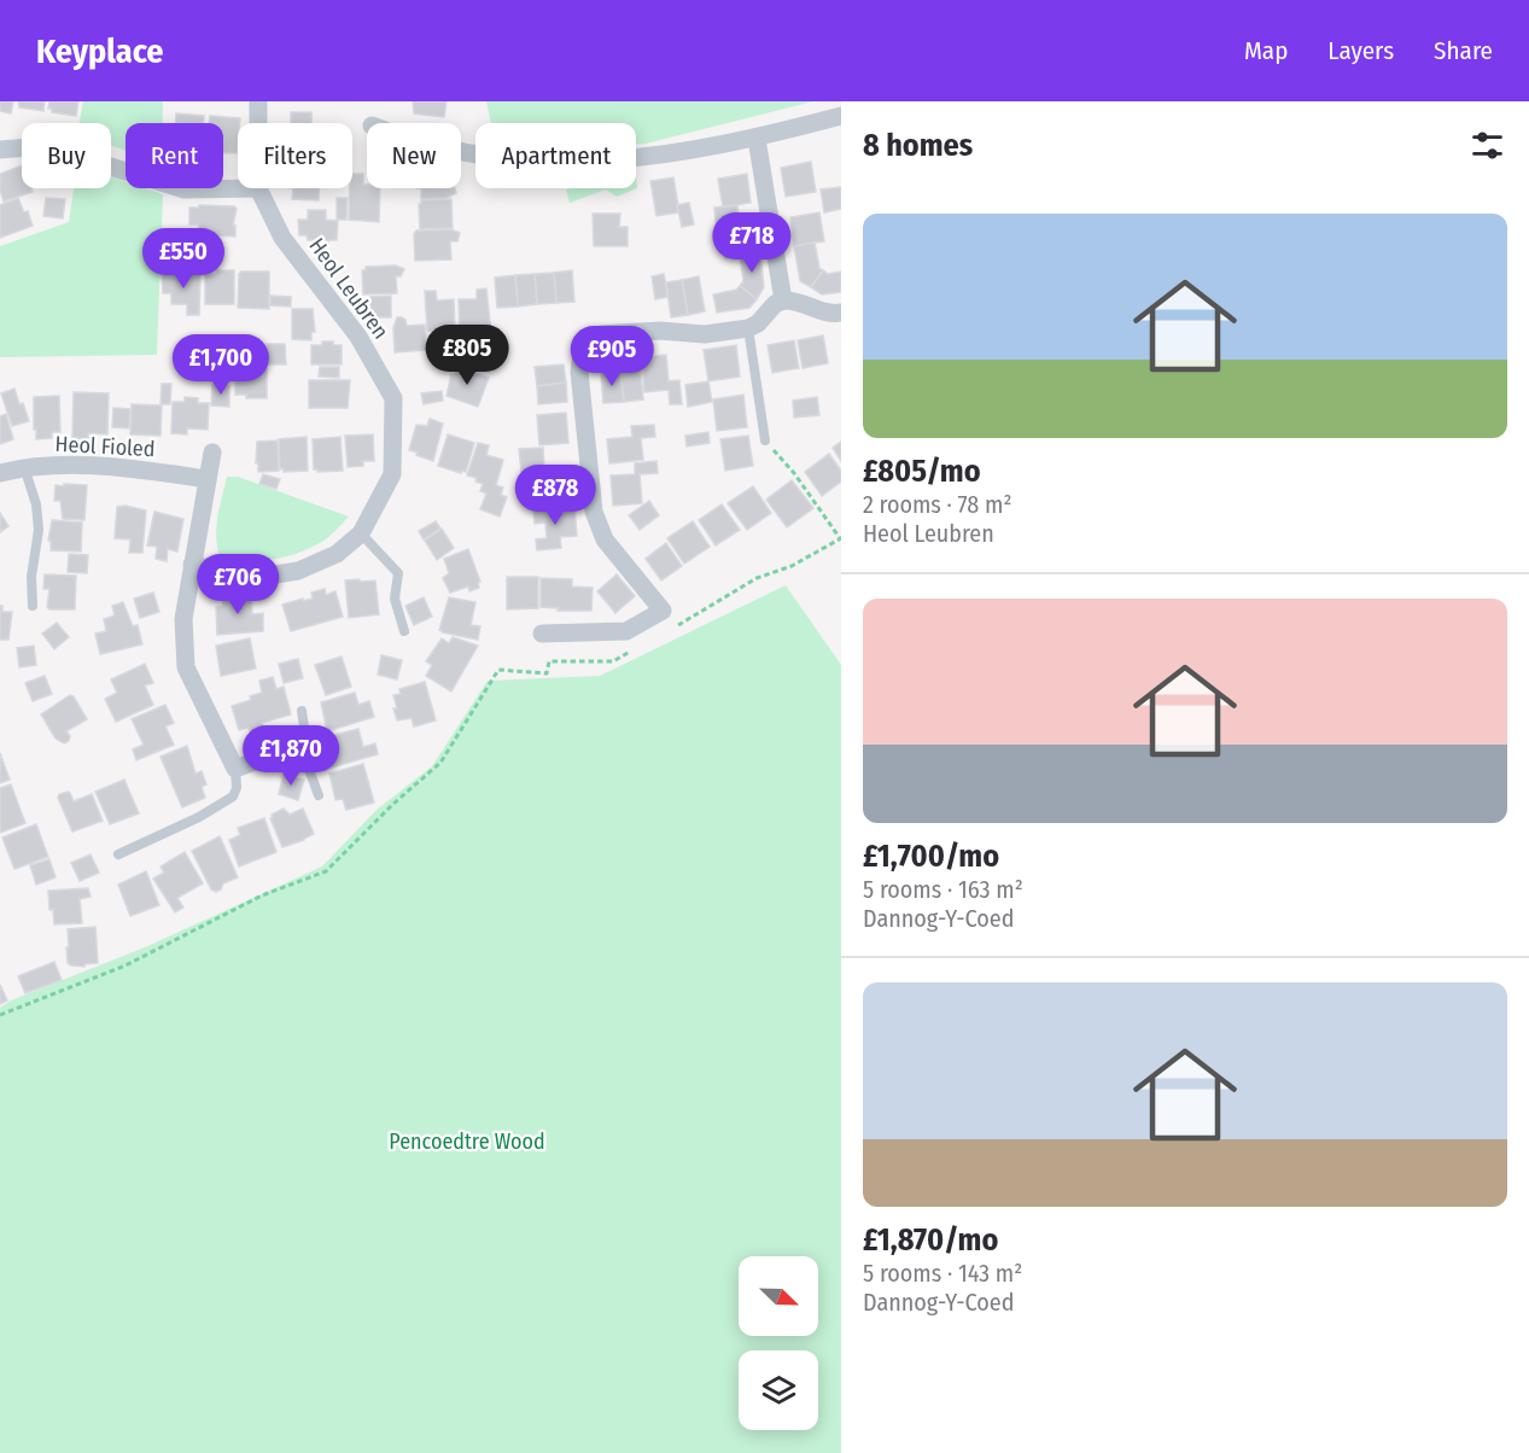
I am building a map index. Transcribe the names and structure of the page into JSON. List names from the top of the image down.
{
  "streets": {
    "street": ["Heol Leubren", "Heol Fioled"]
  },
  "parks": ["Pencoedtre Wood"],
  "north": "bottom right",
  "page": {
    "header": "Keyplace",
    "nav": ["Map", "Layers", "Share"],
    "heading": "8 homes",
    "chip": [
      "Buy",
      "Rent",
      "Filters",
      "New",
      "Apartment"
    ],
    "list": [
      {
        "name": "£805/mo",
        "note": "2 rooms · 78 m² · Heol Leubren"
      },
      {
        "name": "£1,700/mo",
        "note": "5 rooms · 163 m² · Dannog-Y-Coed"
      },
      {
        "name": "£1,870/mo",
        "note": "5 rooms · 143 m² · Dannog-Y-Coed"
      }
    ],
    "price": [
      "£718",
      "£550",
      "£805",
      "£905",
      "£1,700",
      "£878",
      "£706",
      "£1,870"
    ]
  }
}
